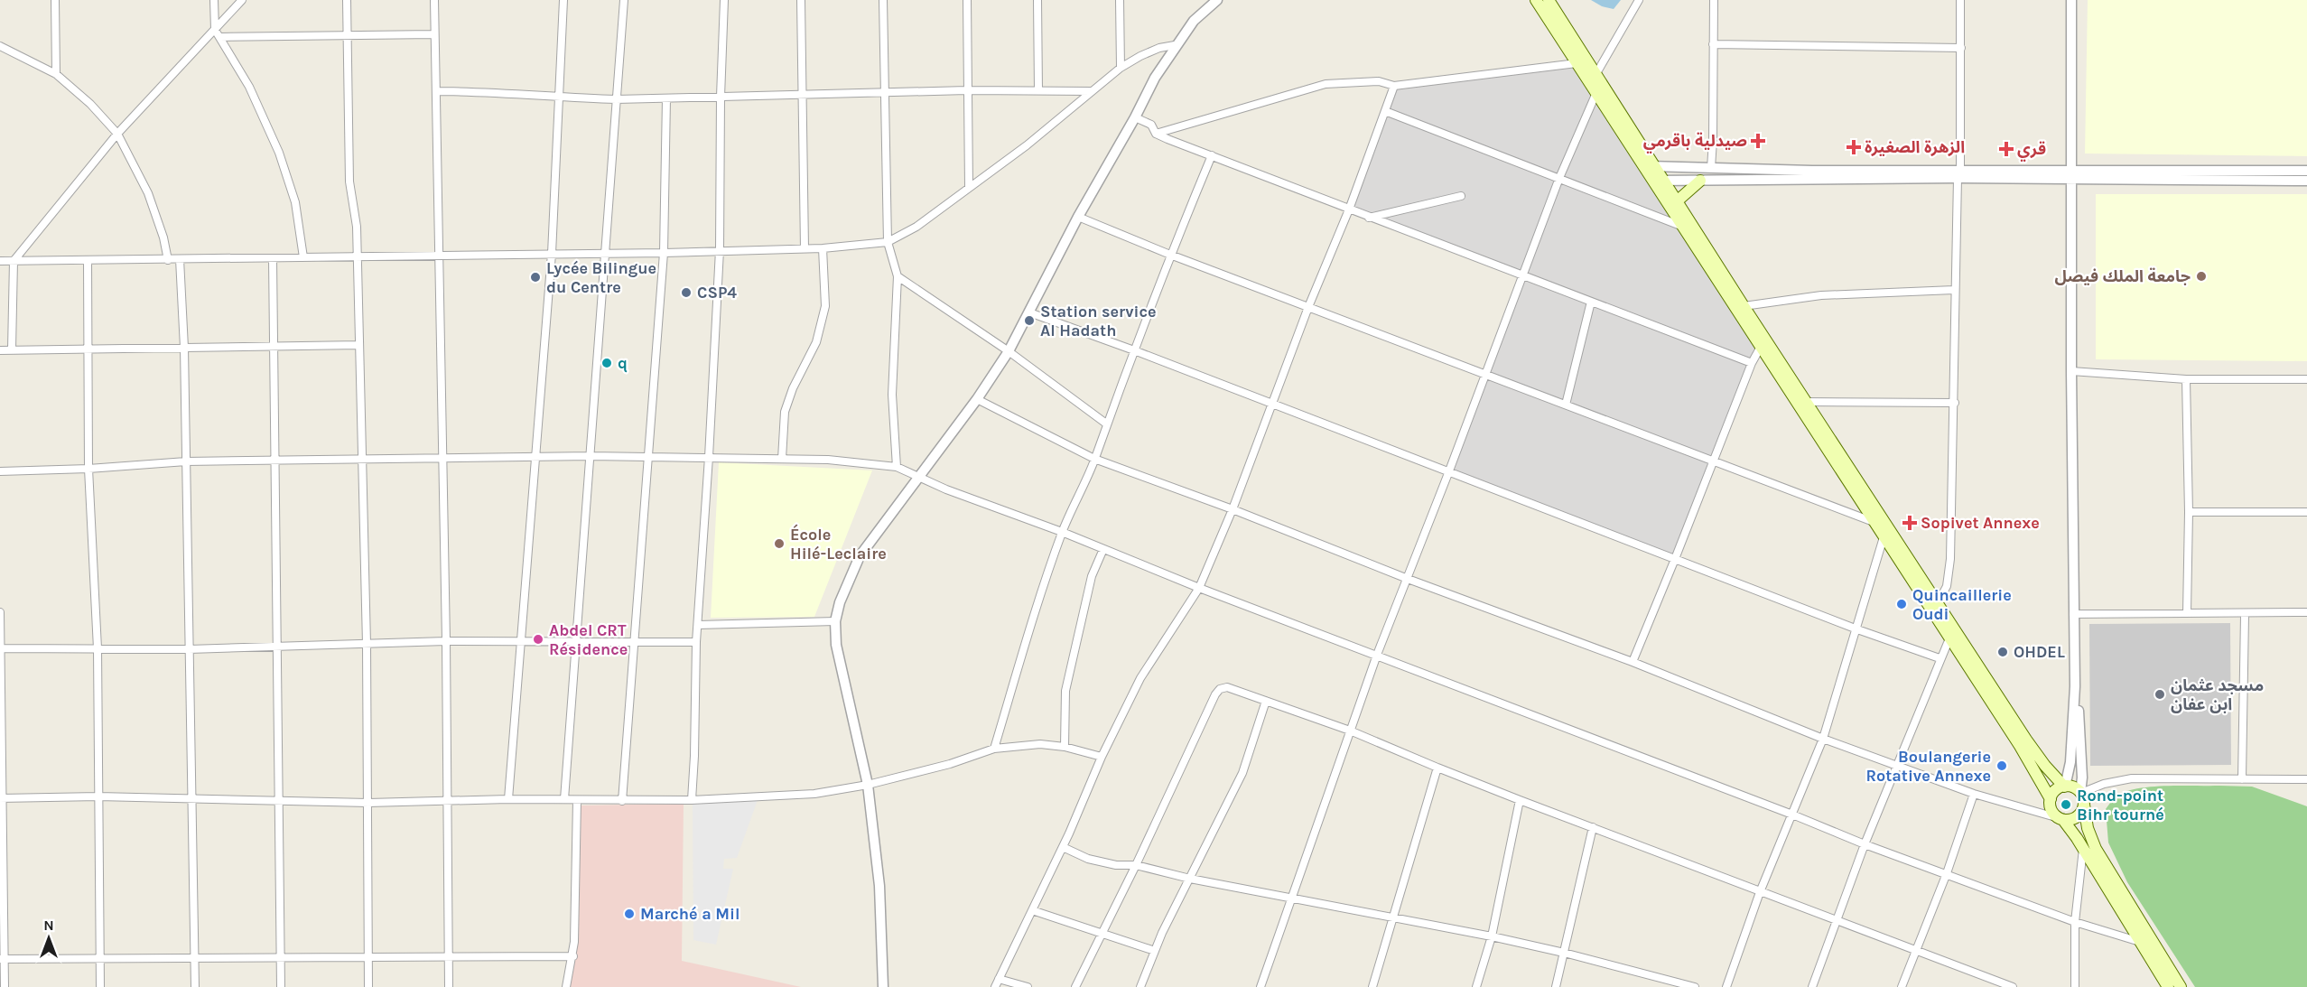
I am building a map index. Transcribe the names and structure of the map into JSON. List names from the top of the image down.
{
  "places": {
    "health": [
      "صيدلية باقرمي",
      "الزهرة الصغيرة",
      "قري",
      "Sopivet Annexe"
    ],
    "other": [
      "جامعة الملك فيصل",
      "Lycée Bilingue du Centre",
      "CSP4",
      "Station service Al Hadath",
      "q",
      "École Hilé-Leclaire",
      "Quincaillerie Oudi",
      "Abdel CRT Résidence",
      "OHDEL",
      "مسجد عثمان ابن عفان",
      "Boulangerie Rotative Annexe",
      "Rond-point Bihr tourné",
      "Marché a Mil"
    ]
  },
  "north": "top"
}
